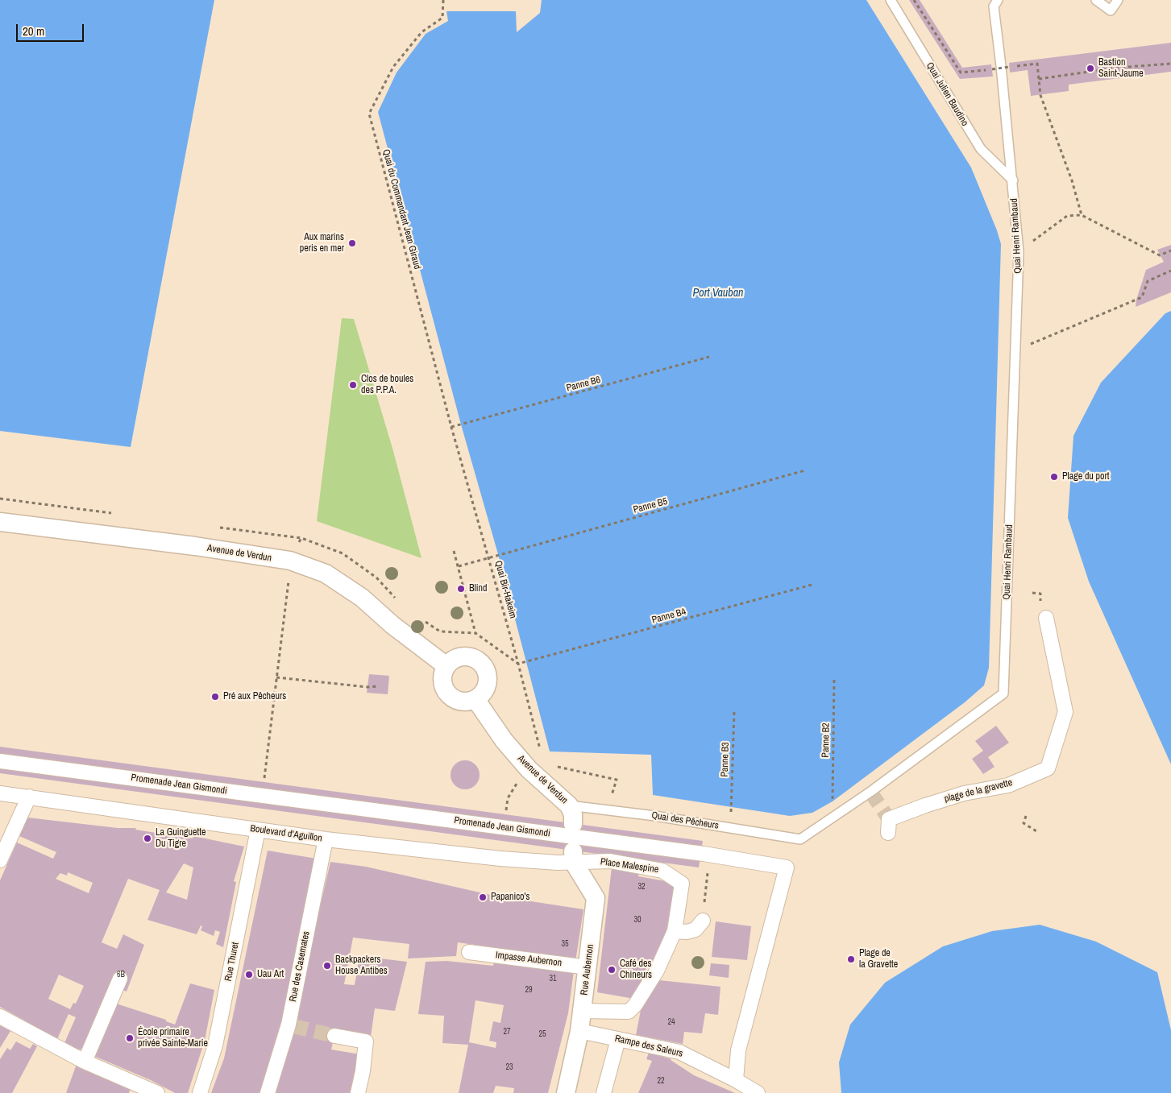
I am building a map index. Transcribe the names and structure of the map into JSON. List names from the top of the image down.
{
  "streets": {
    "street": [
      "Avenue de Verdun",
      "Promenade Jean Gismondi",
      "plage de la gravette",
      "Boulevard d'Aguillon",
      "Place Malespine",
      "Impasse Aubernon",
      "Rue Thuret",
      "Rue des Casemates",
      "Rue Aubernon",
      "Rampe des Saleurs"
    ],
    "lane": ["Quai Julien Baudino", "Quai Henri Rambaud", "Quai des Pêcheurs"],
    "path": [
      "Quai du Commandant Jean Giraud",
      "Panne B6",
      "Panne B5",
      "Quai Bir-Hakeim",
      "Panne B4",
      "Panne B2",
      "Panne B3"
    ]
  },
  "crossings": [
    ["Quai Julien Baudino", "Quai Henri Rambaud"],
    ["Quai du Commandant Jean Giraud", "Panne B6"],
    ["Quai du Commandant Jean Giraud", "Quai Bir-Hakeim"],
    ["Quai Henri Rambaud", "Quai des Pêcheurs"],
    ["Panne B6", "Quai Bir-Hakeim"],
    ["Panne B5", "Quai Bir-Hakeim"],
    ["Avenue de Verdun", "Quai des Pêcheurs"],
    ["Quai Bir-Hakeim", "Panne B4"],
    ["Promenade Jean Gismondi", "Rampe des Saleurs"],
    ["Boulevard d'Aguillon", "Place Malespine"],
    ["Boulevard d'Aguillon", "Rue Thuret"],
    ["Boulevard d'Aguillon", "Rue des Casemates"],
    ["Boulevard d'Aguillon", "Rue Aubernon"],
    ["Place Malespine", "Rue Aubernon"],
    ["Impasse Aubernon", "Rue Aubernon"],
    ["Rue Aubernon", "Rampe des Saleurs"]
  ],
  "water": ["Port Vauban"],
  "places": [
    "Bastion Saint-Jaume",
    "Aux marins peris en mer",
    "Clos de boules des P.P.A.",
    "Plage du port",
    "Blind",
    "Pré aux Pêcheurs",
    "La Guinguette Du Tigre",
    "Papanico's",
    "Plage de la Gravette",
    "Backpackers House Antibes",
    "Café des Chineurs",
    "Uau Art",
    "École primaire privée Sainte-Marie"
  ],
  "house_numbers": [
    "32",
    "30",
    "35",
    "6B",
    "31",
    "29",
    "24",
    "27",
    "25",
    "23",
    "22"
  ],
  "scale_bar": "20 m"
}
